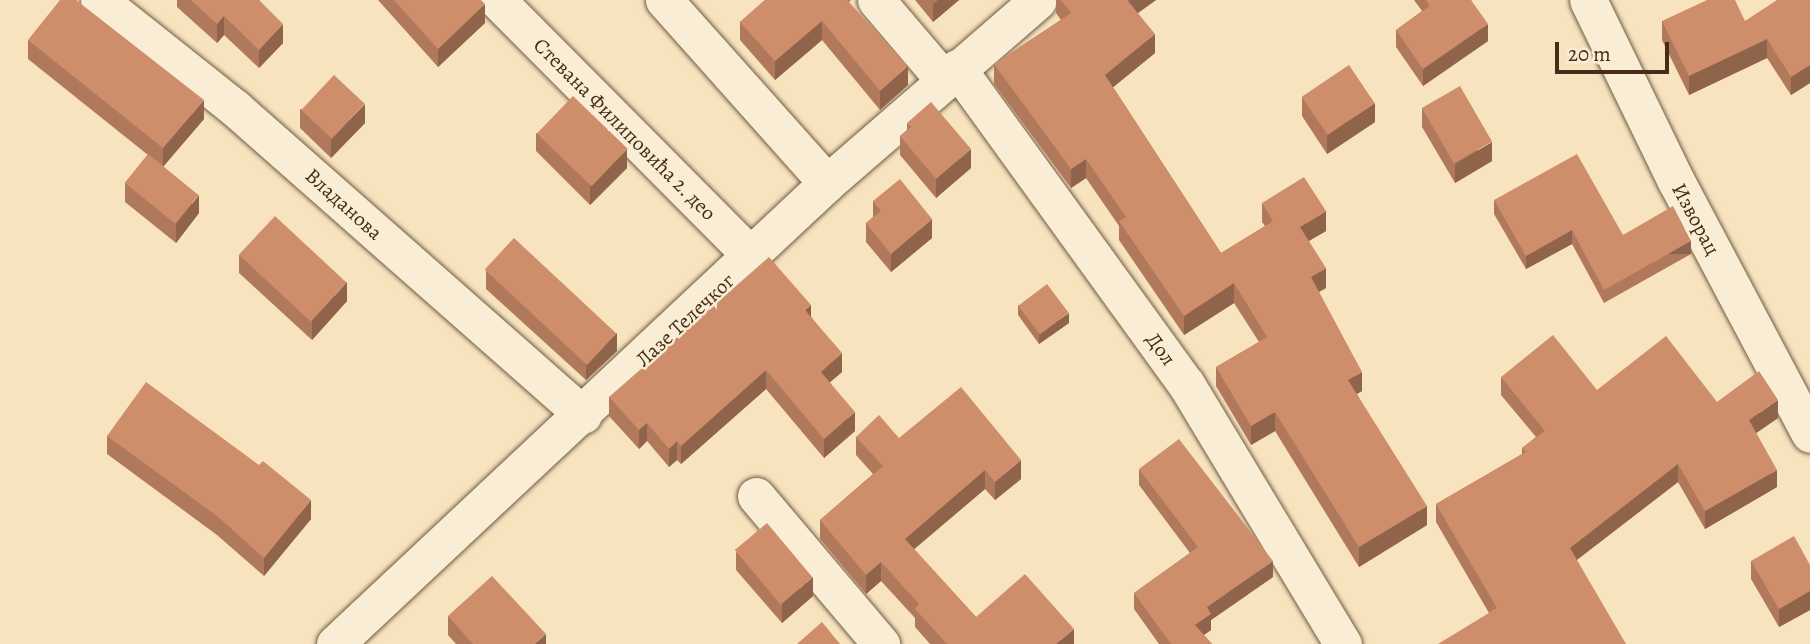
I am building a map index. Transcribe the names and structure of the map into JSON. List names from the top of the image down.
{
  "streets": {
    "street": [
      "Стевана Филиповића 2. део",
      "Владанова",
      "Изворац",
      "Лазе Телечког",
      "Дол"
    ]
  },
  "crossings": [
    ["Стевана Филиповића 2. део", "Лазе Телечког"],
    ["Владанова", "Лазе Телечког"],
    ["Лазе Телечког", "Дол"]
  ],
  "scale_bar": "20 m"
}
